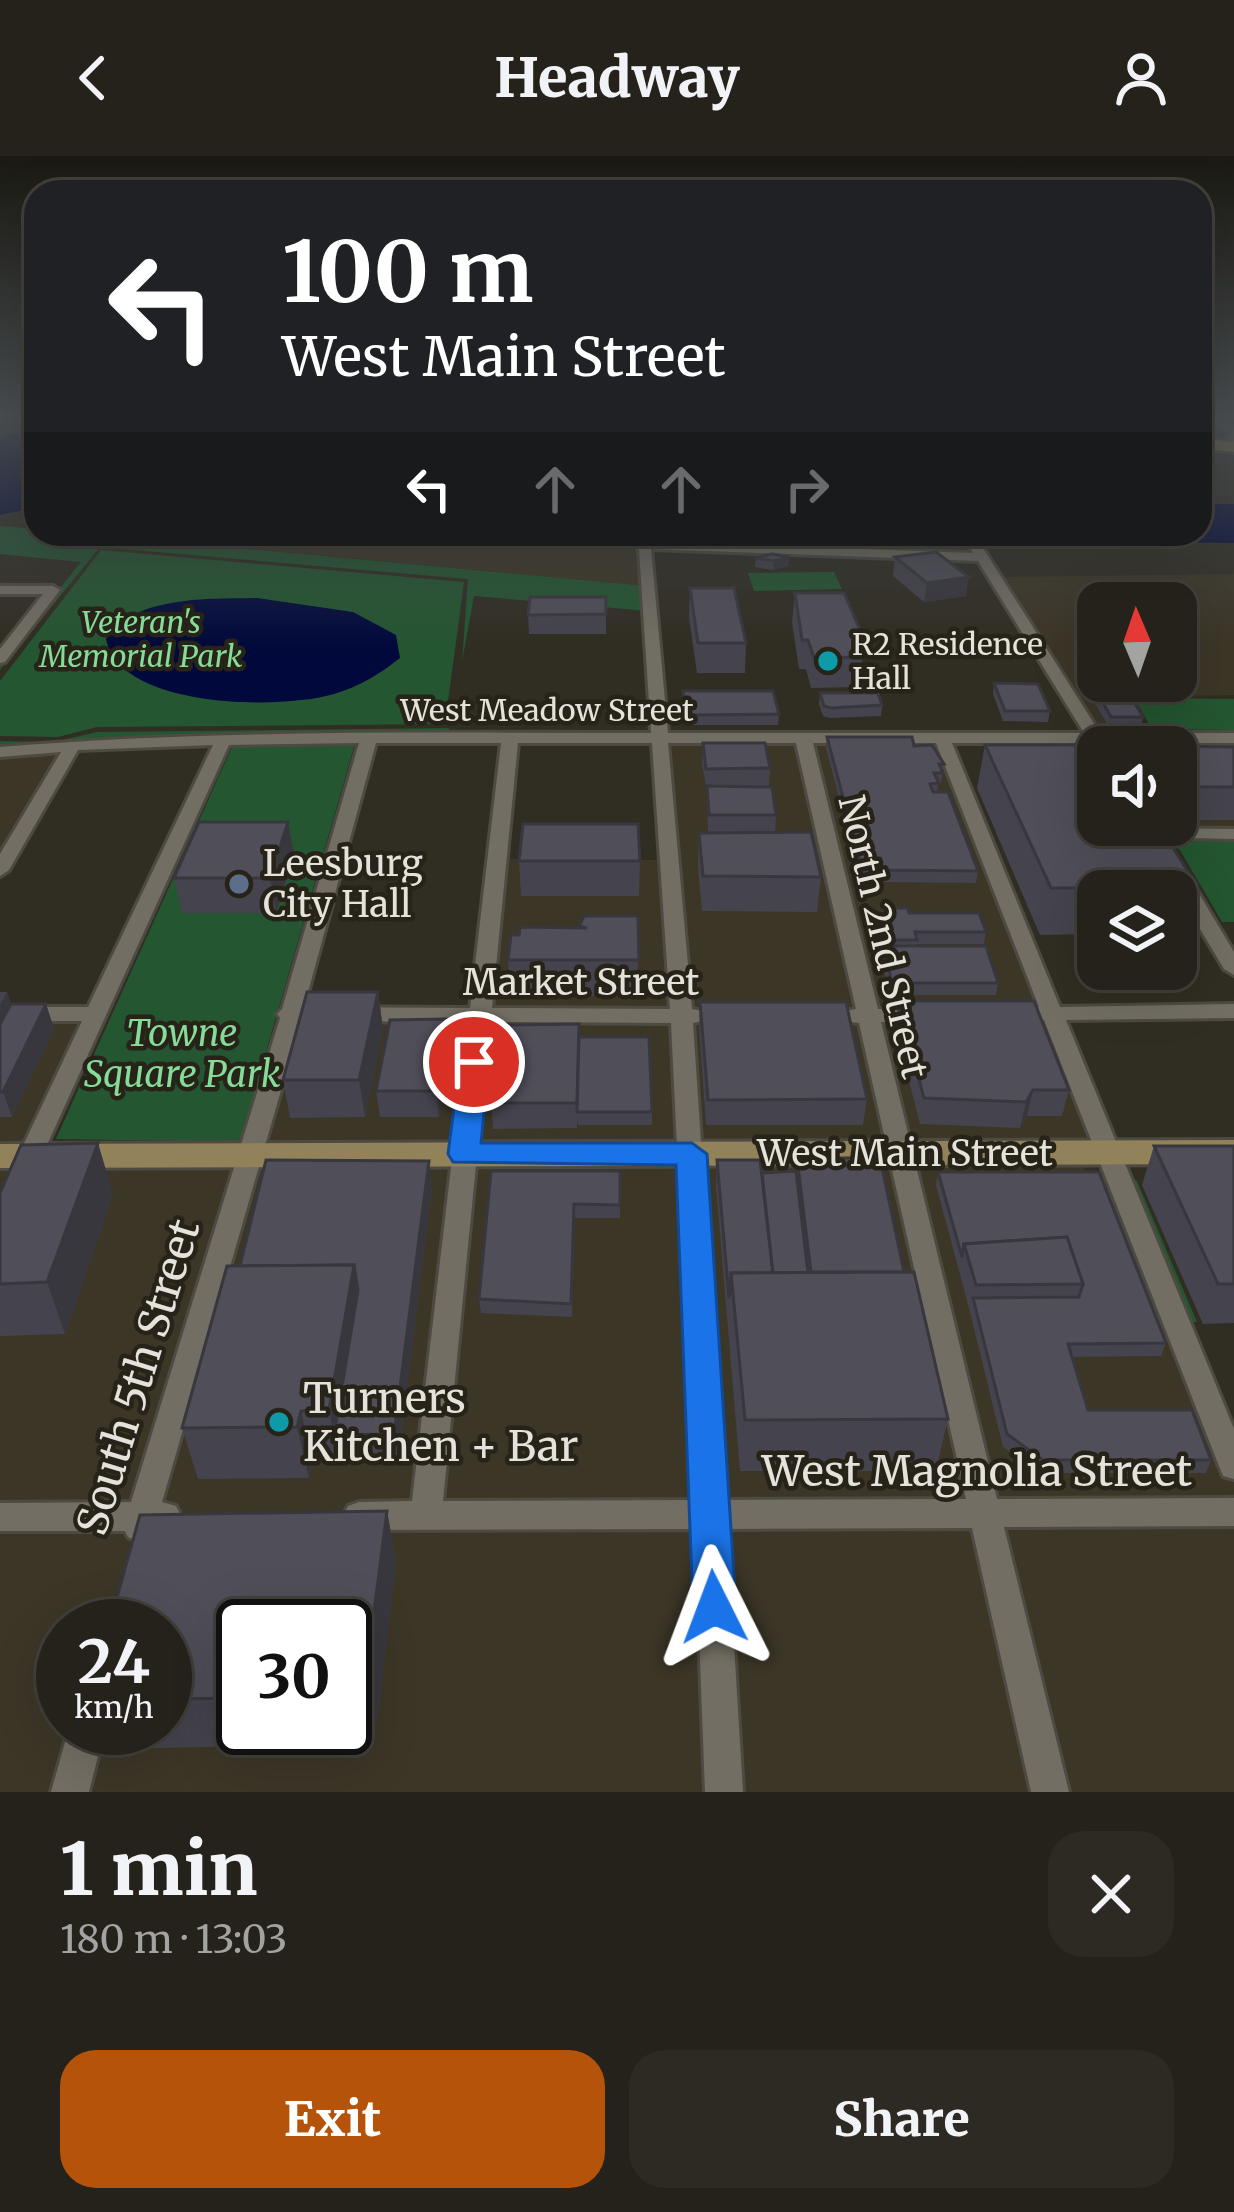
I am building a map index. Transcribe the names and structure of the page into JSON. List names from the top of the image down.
{
  "streets": {
    "main road": ["West Main Street"],
    "street": [
      "West Meadow Street",
      "North 2nd Street",
      "Market Street",
      "South 5th Street",
      "West Magnolia Street"
    ]
  },
  "crossings": [
    ["West Meadow Street", "North 2nd Street"],
    ["West Meadow Street", "South 5th Street"],
    ["North 2nd Street", "West Main Street"],
    ["North 2nd Street", "West Magnolia Street"],
    ["Market Street", "South 5th Street"],
    ["West Main Street", "South 5th Street"]
  ],
  "parks": ["Veteran's Memorial Park", "Towne Square Park"],
  "places": ["R2 Residence Hall", "Leesburg City Hall", "Turners Kitchen + Bar"],
  "north": "top",
  "page": {
    "header": "Headway",
    "turn": ["100 m", "West Main Street"],
    "speed": "24 km/h",
    "limit": "30",
    "heading": ["1 min", "180 m · 13:03"],
    "buttons": ["Exit", "Share"]
  }
}
